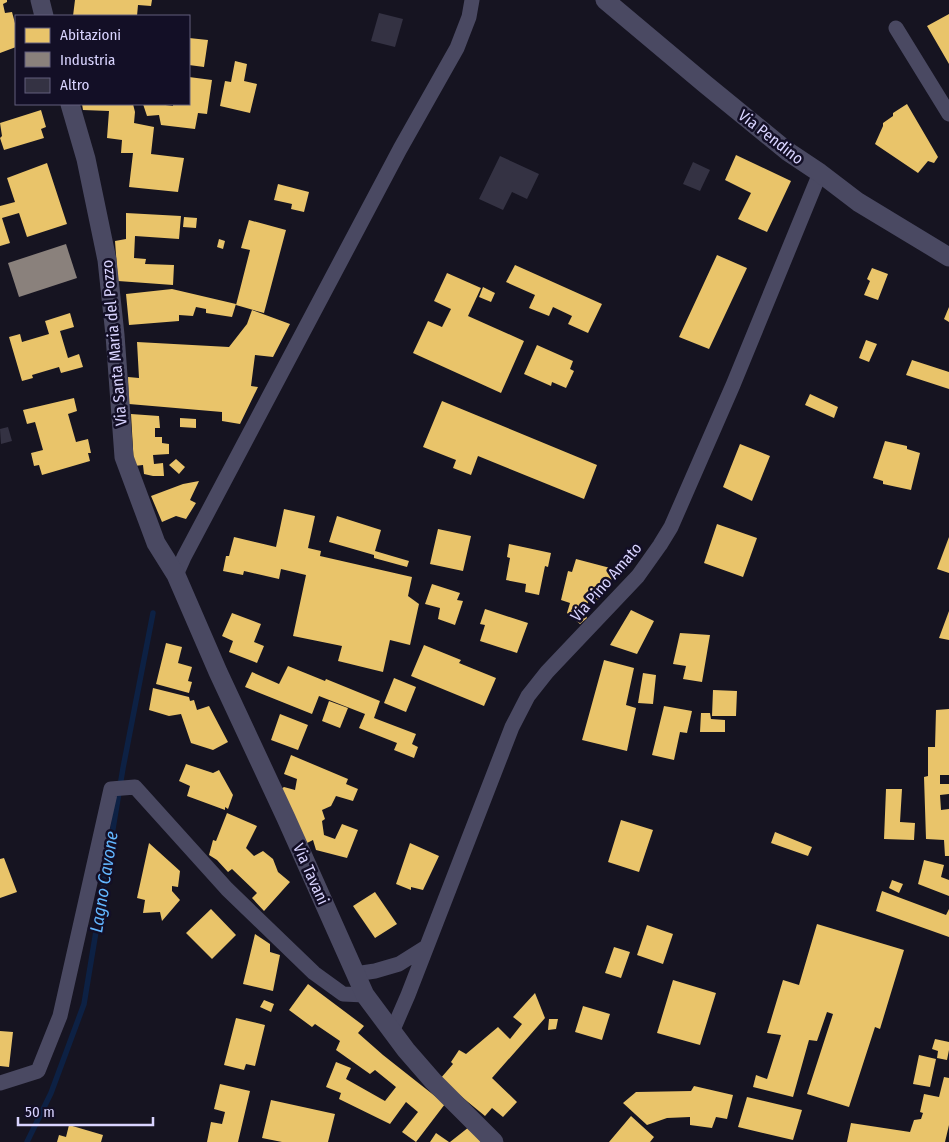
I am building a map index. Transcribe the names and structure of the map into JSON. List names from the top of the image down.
{
  "streets": {
    "street": [
      "Via Pendino",
      "Via Santa Maria del Pozzo",
      "Via Pino Amato",
      "Via Tavani"
    ]
  },
  "crossings": [
    ["Via Pendino", "Via Pino Amato"],
    ["Via Santa Maria del Pozzo", "Via Tavani"],
    ["Via Pino Amato", "Via Tavani"]
  ],
  "water": ["Lagno Cavone"],
  "legend": ["Abitazioni", "Industria", "Altro"],
  "scale_bar": "50 m"
}
